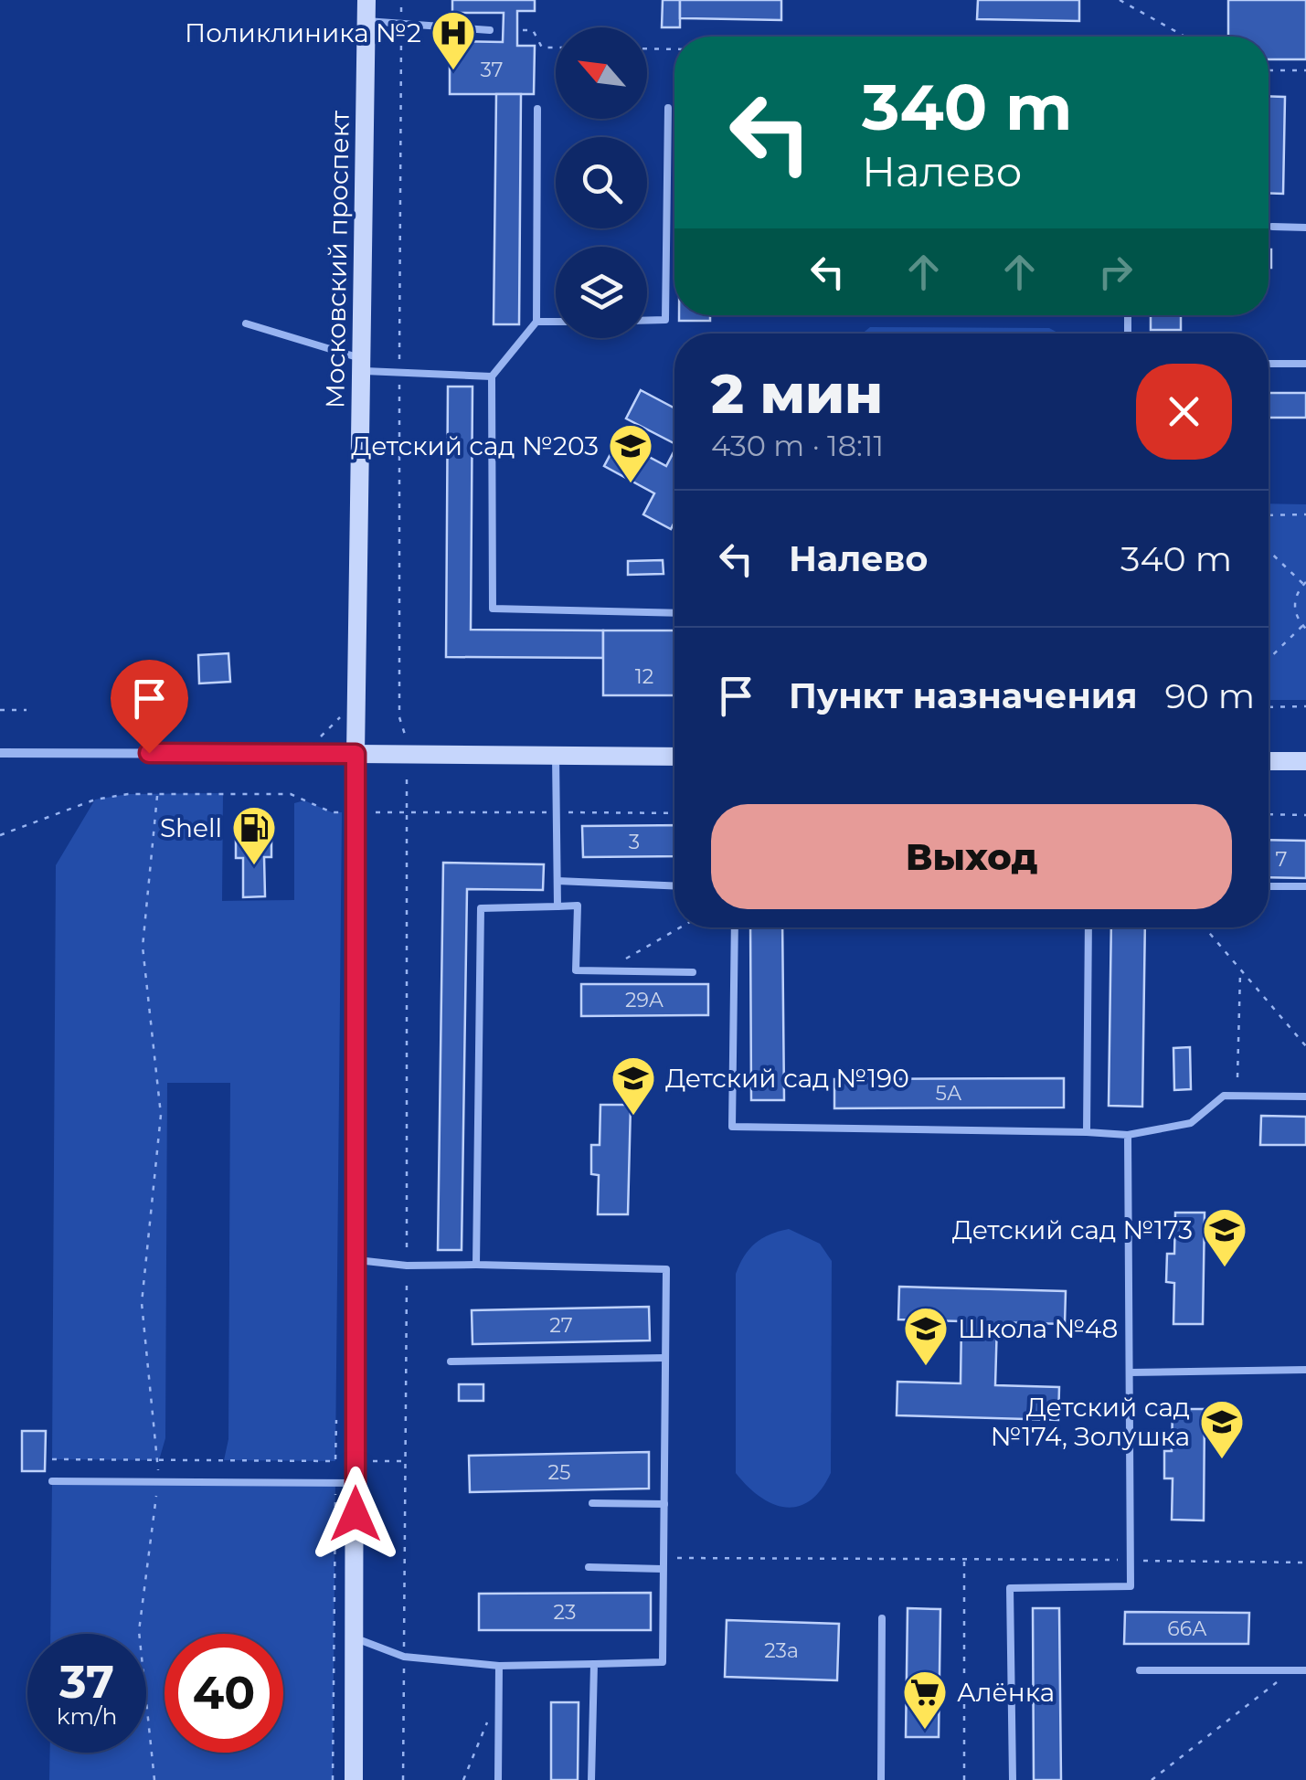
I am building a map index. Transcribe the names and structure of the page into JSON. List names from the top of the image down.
{
  "streets": {
    "street": ["Московский проспект"]
  },
  "places": {
    "hospital": ["Поликлиника №2"],
    "school or university": [
      "Детский сад №203",
      "Детский сад №190",
      "Детский сад №173",
      "Школа №48",
      "Детский сад №174, Золушка"
    ],
    "fuel station": ["Shell"],
    "supermarket": ["Алёнка"]
  },
  "house_numbers": [
    "37",
    "12",
    "3",
    "7",
    "29А",
    "5А",
    "27",
    "25",
    "23",
    "66А",
    "23а"
  ],
  "north": "top left",
  "page": {
    "turn": ["340 m", "Налево"],
    "heading": ["2 мин", "430 m · 18:11"],
    "list": [
      {
        "name": "Налево",
        "value": "340 m"
      },
      {
        "name": "Пункт назначения",
        "value": "90 m"
      }
    ],
    "buttons": "Выход",
    "speed": "37 km/h",
    "limit": "40"
  }
}
